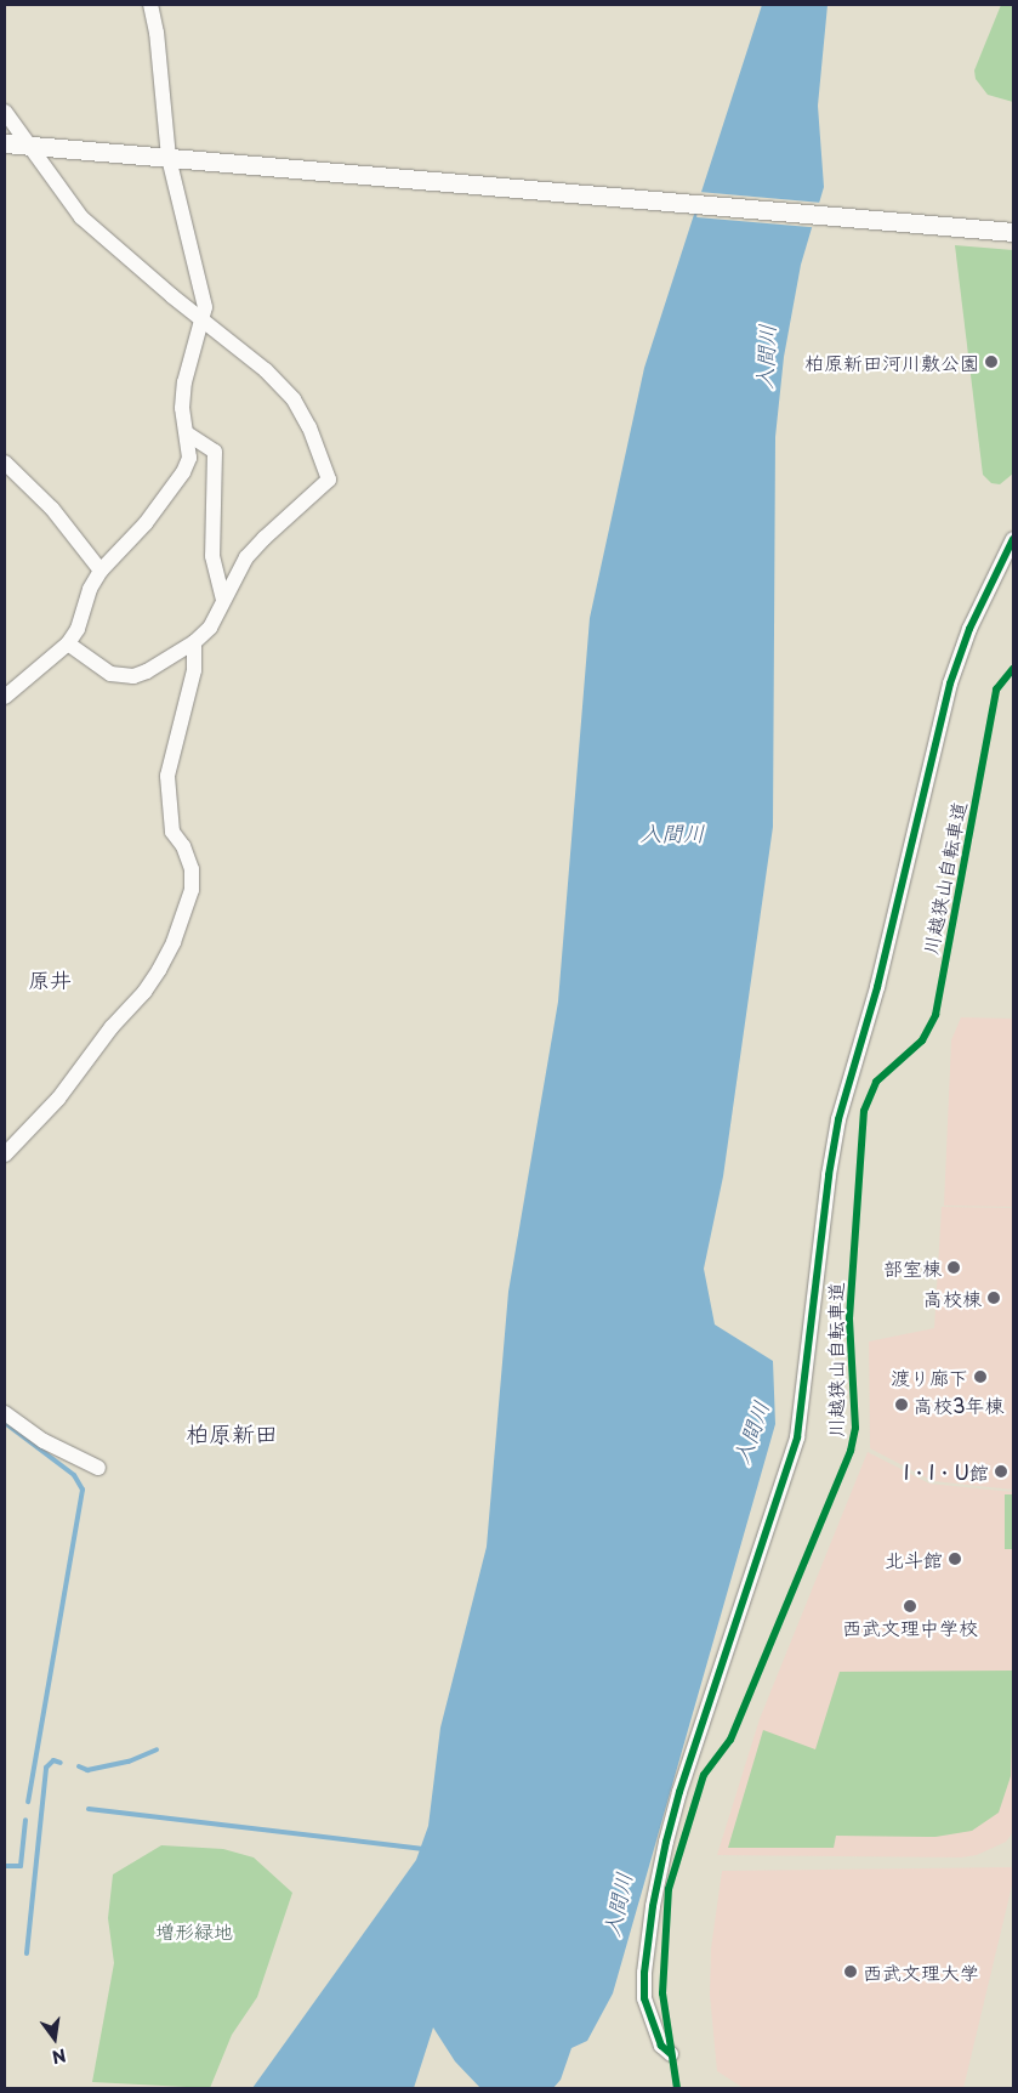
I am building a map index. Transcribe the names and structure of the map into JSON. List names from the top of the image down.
{
  "streets": {
    "cycle path": ["川越狭山自転車道"]
  },
  "districts": ["原井", "柏原新田"],
  "water": ["入間川"],
  "parks": ["増形緑地"],
  "places": [
    "柏原新田河川敷公園",
    "部室棟",
    "高校棟",
    "渡り廊下",
    "高校3年棟",
    "I・I・U館",
    "北斗館",
    "西武文理中学校",
    "西武文理大学"
  ],
  "north": "bottom"
}
